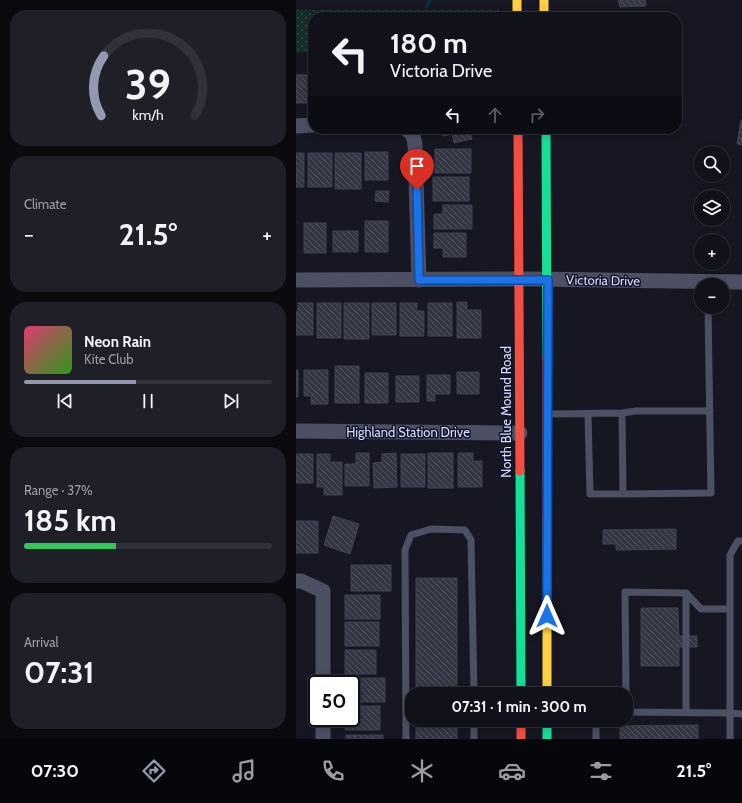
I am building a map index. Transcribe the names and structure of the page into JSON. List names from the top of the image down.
{
  "streets": {
    "main road": ["North Blue Mound Road"],
    "street": ["Victoria Drive", "Highland Station Drive"]
  },
  "crossings": [
    ["Victoria Drive", "North Blue Mound Road"],
    ["North Blue Mound Road", "Highland Station Drive"]
  ],
  "page": {
    "turn": ["180 m", "Victoria Drive"],
    "map_buttons": ["+", "−"],
    "tile": [
      "Climate",
      ["Range · 37%", "185 km"],
      ["Arrival", "07:31"]
    ],
    "heat": ["−", "21.5°", "+"],
    "song": ["Neon Rain", "Kite Club"],
    "limit": "50",
    "trip": "07:31 · 1 min · 300 m",
    "tabs": ["07:30", "21.5°"],
    "gauge": ["39", "km/h"]
  }
}
